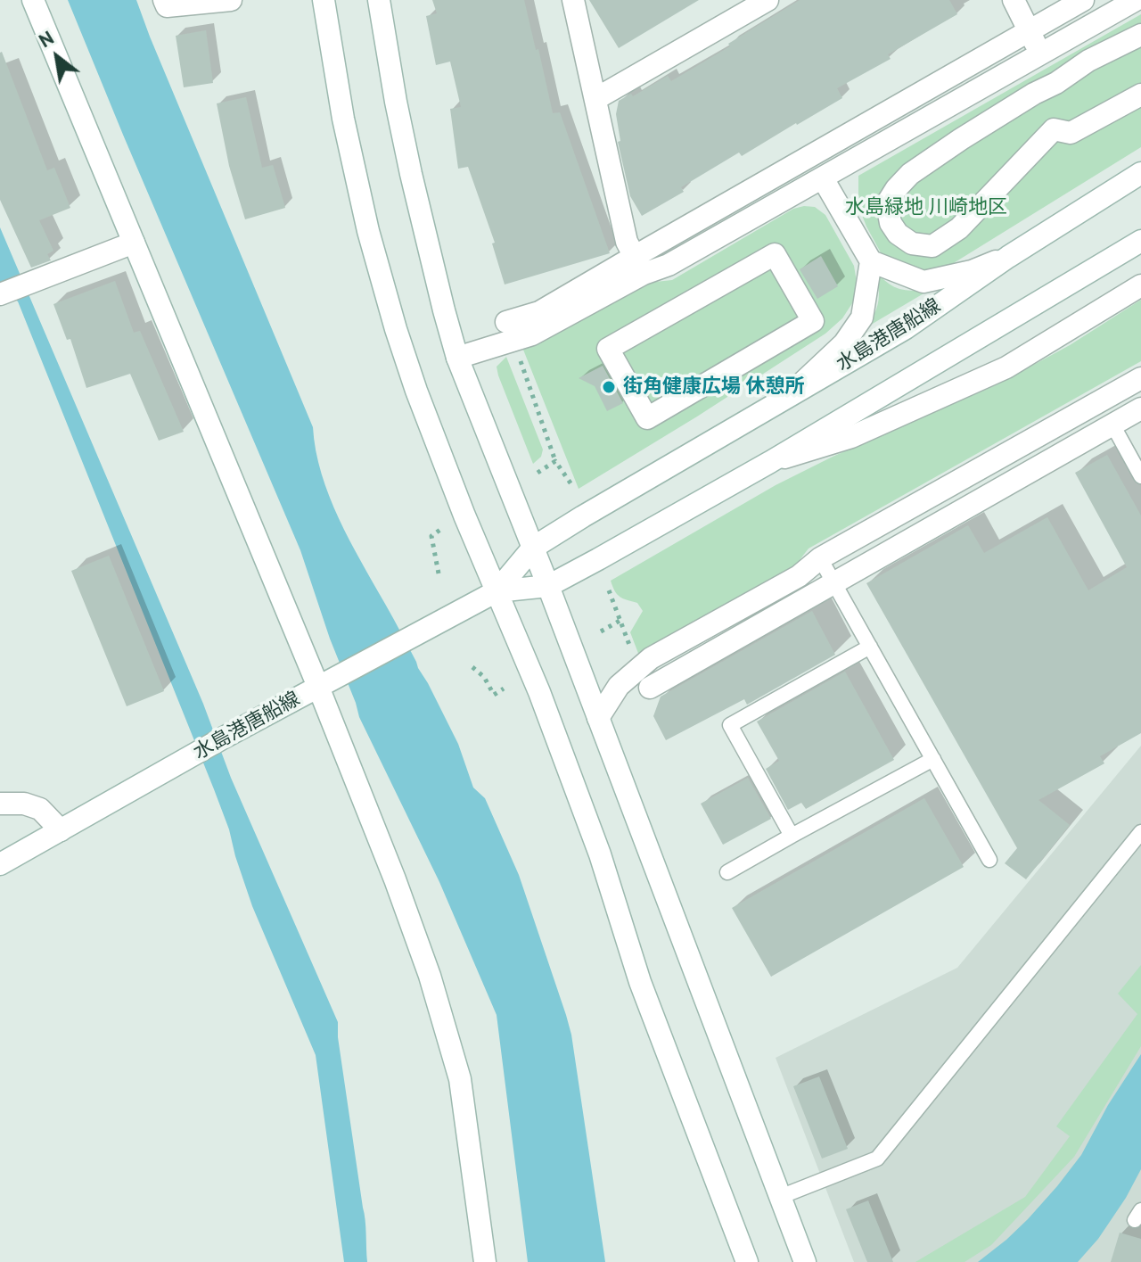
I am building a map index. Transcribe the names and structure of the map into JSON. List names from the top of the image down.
{
  "streets": {
    "street": ["水島港唐船線"]
  },
  "parks": ["水島緑地 川崎地区"],
  "places": ["街角健康広場 休憩所"],
  "north": "top left"
}
